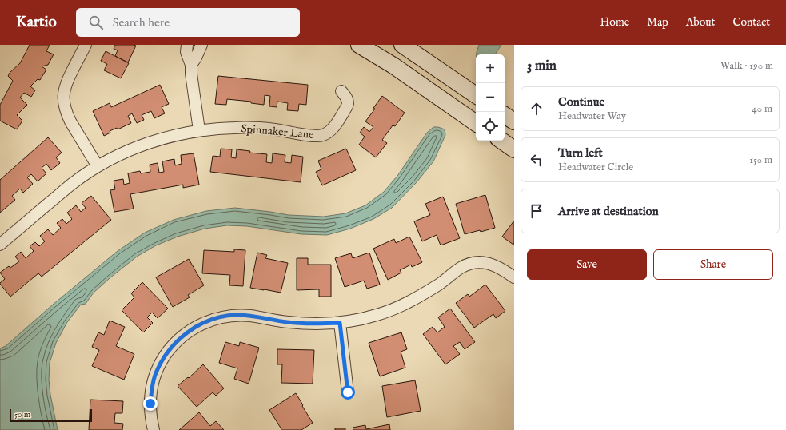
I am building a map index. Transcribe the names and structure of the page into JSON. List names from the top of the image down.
{
  "streets": {
    "street": ["Spinnaker Lane"]
  },
  "scale_bar": "50 m",
  "page": {
    "header": "Kartio",
    "search": "Search here",
    "nav": [
      "Home",
      "Map",
      "About",
      "Contact"
    ],
    "heading": ["3 min", "Walk · 190 m"],
    "map_buttons": ["+", "−"],
    "list": [
      ["Continue", "Headwater Way", "40 m"],
      ["Turn left", "Headwater Circle", "150 m"],
      "Arrive at destination"
    ],
    "buttons": ["Save", "Share"],
    "scale": "50 m"
  }
}
